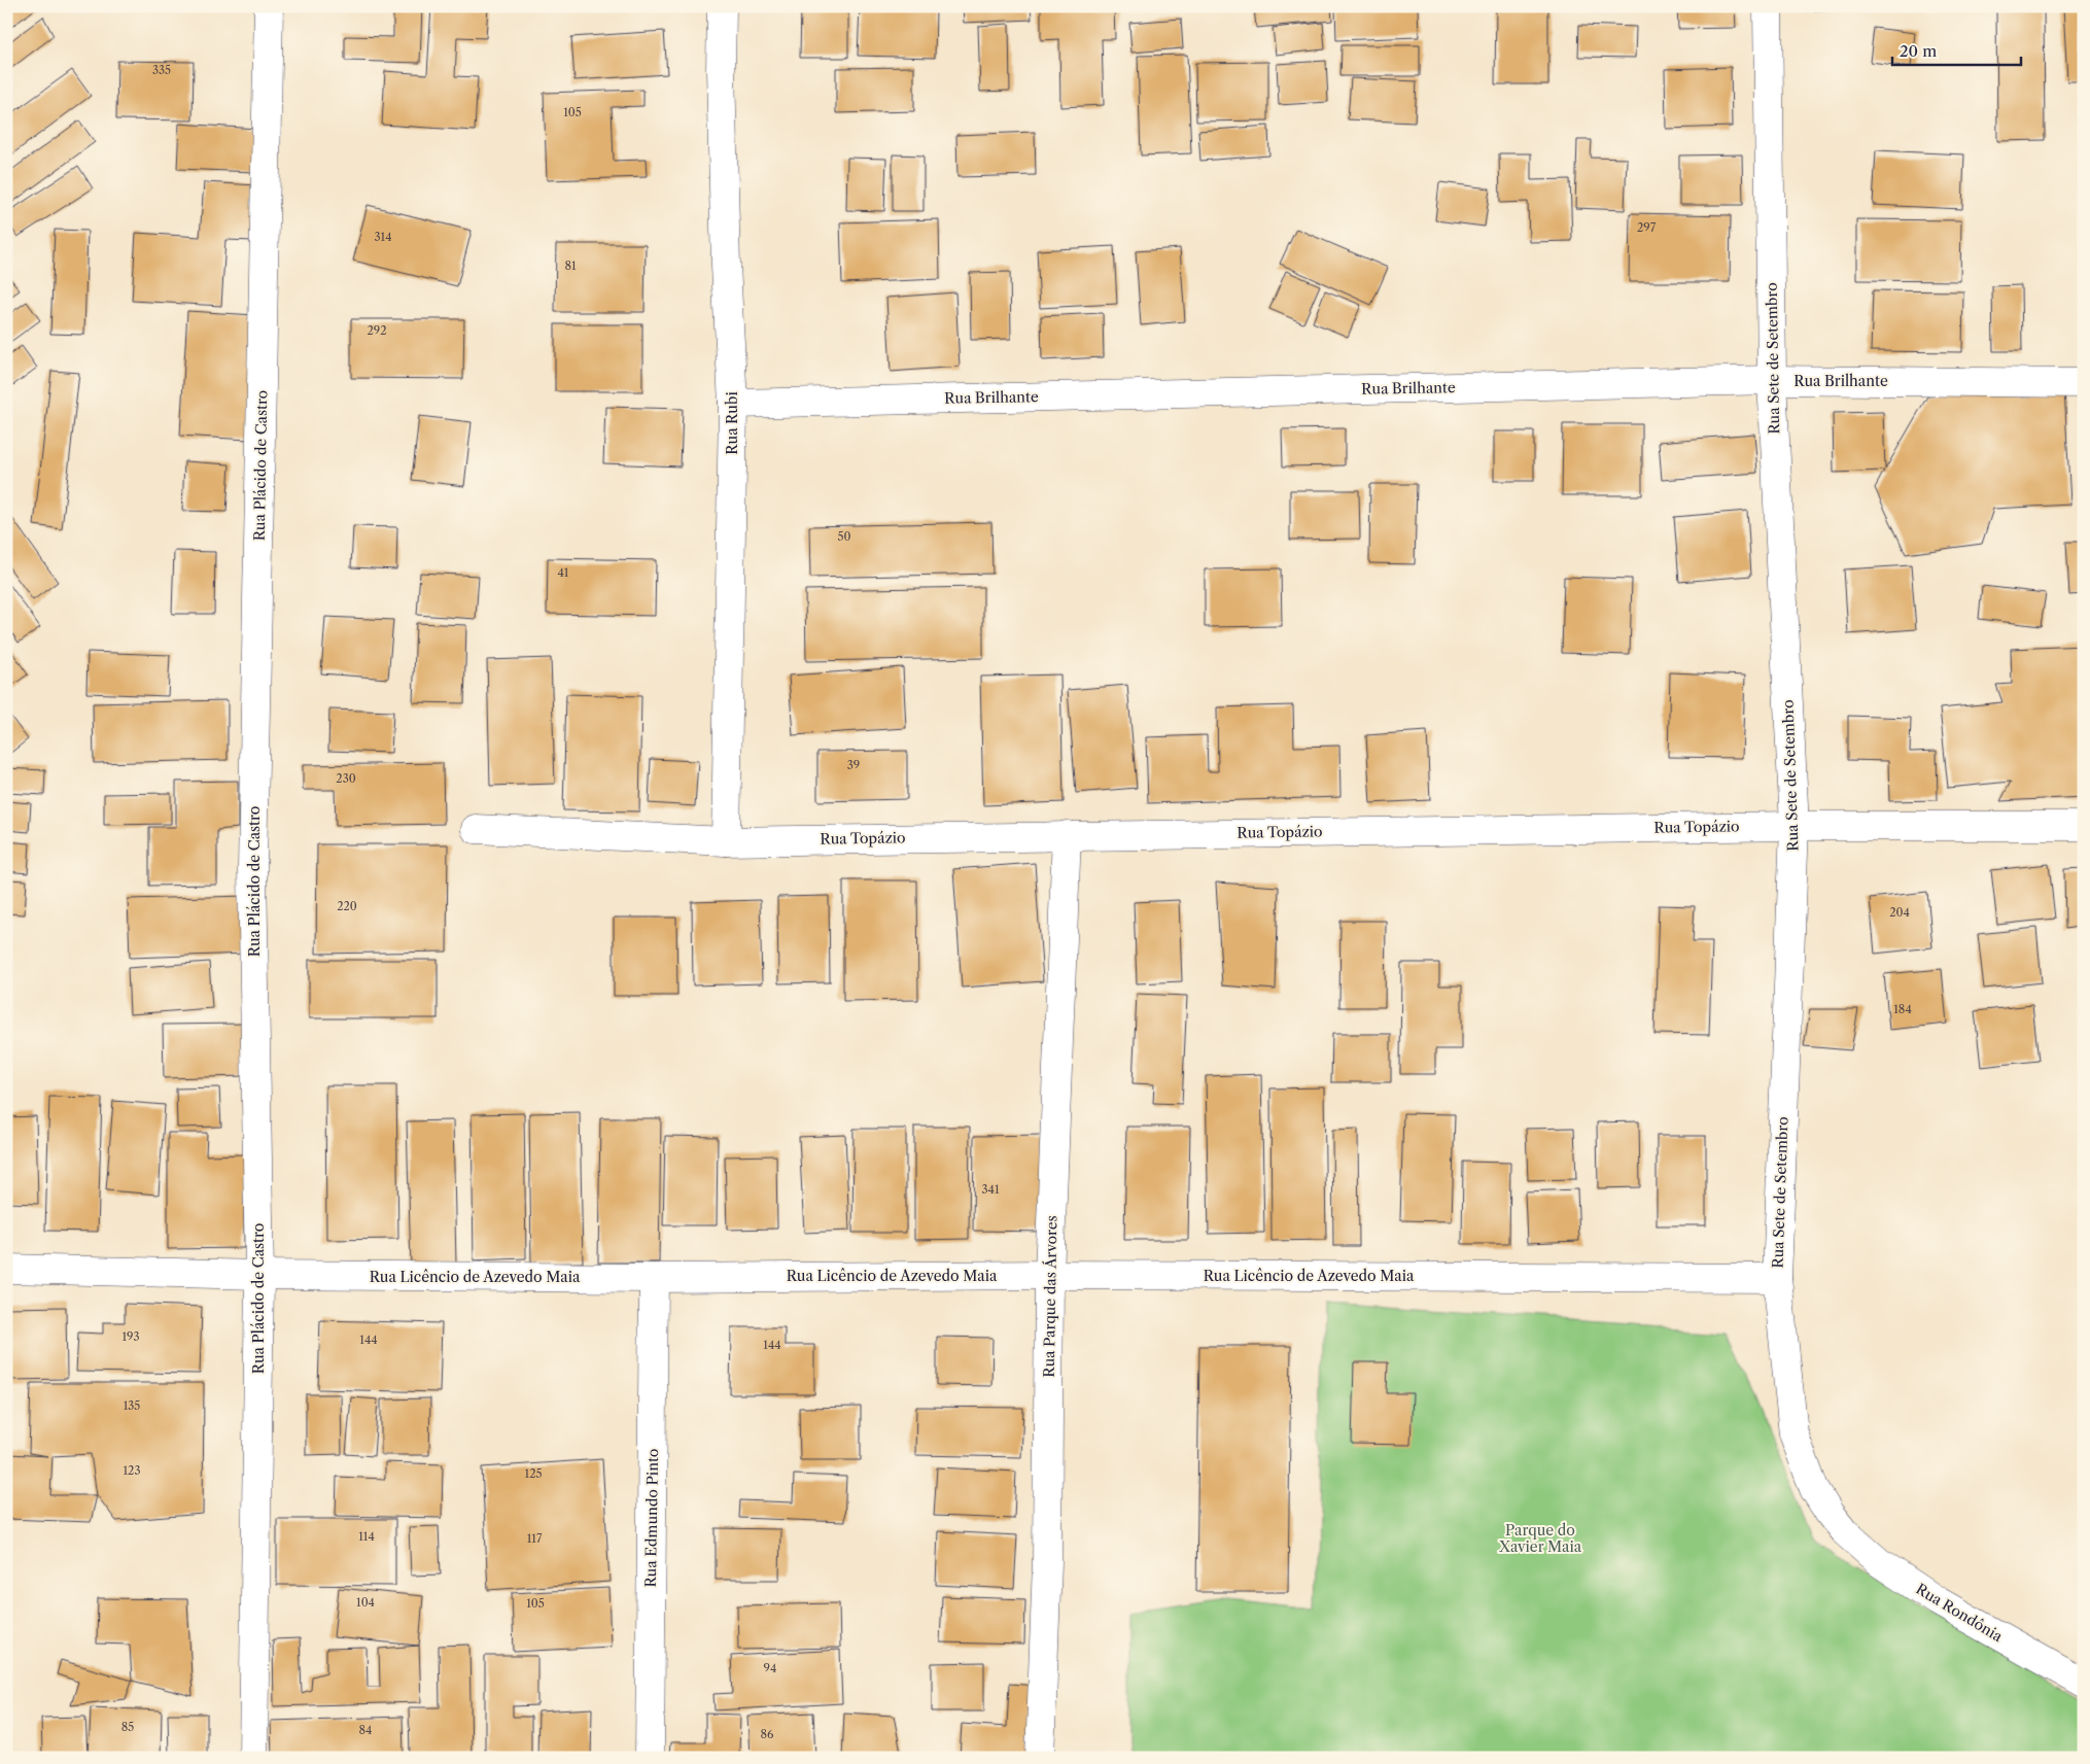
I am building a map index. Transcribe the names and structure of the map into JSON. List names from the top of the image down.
{
  "streets": {
    "street": [
      "Rua Sete de Setembro",
      "Rua Brilhante",
      "Rua Rubi",
      "Rua Plácido de Castro",
      "Rua Topázio",
      "Rua Licêncio de Azevedo Maia",
      "Rua Parque das Árvores",
      "Rua Edmundo Pinto",
      "Rua Rondônia"
    ]
  },
  "crossings": [
    ["Rua Sete de Setembro", "Rua Brilhante"],
    ["Rua Sete de Setembro", "Rua Topázio"],
    ["Rua Sete de Setembro", "Rua Licêncio de Azevedo Maia"],
    ["Rua Sete de Setembro", "Rua Rondônia"],
    ["Rua Brilhante", "Rua Rubi"],
    ["Rua Rubi", "Rua Topázio"],
    ["Rua Plácido de Castro", "Rua Licêncio de Azevedo Maia"],
    ["Rua Topázio", "Rua Parque das Árvores"],
    ["Rua Licêncio de Azevedo Maia", "Rua Parque das Árvores"],
    ["Rua Licêncio de Azevedo Maia", "Rua Edmundo Pinto"]
  ],
  "parks": ["Parque do Xavier Maia"],
  "house_numbers": [
    "335",
    "105",
    "297",
    "314",
    "81",
    "292",
    "50",
    "41",
    "39",
    "230",
    "220",
    "204",
    "184",
    "341",
    "193",
    "144",
    "144",
    "135",
    "123",
    "125",
    "114",
    "117",
    "104",
    "105",
    "94",
    "85",
    "84",
    "86"
  ],
  "scale_bar": "20 m"
}
